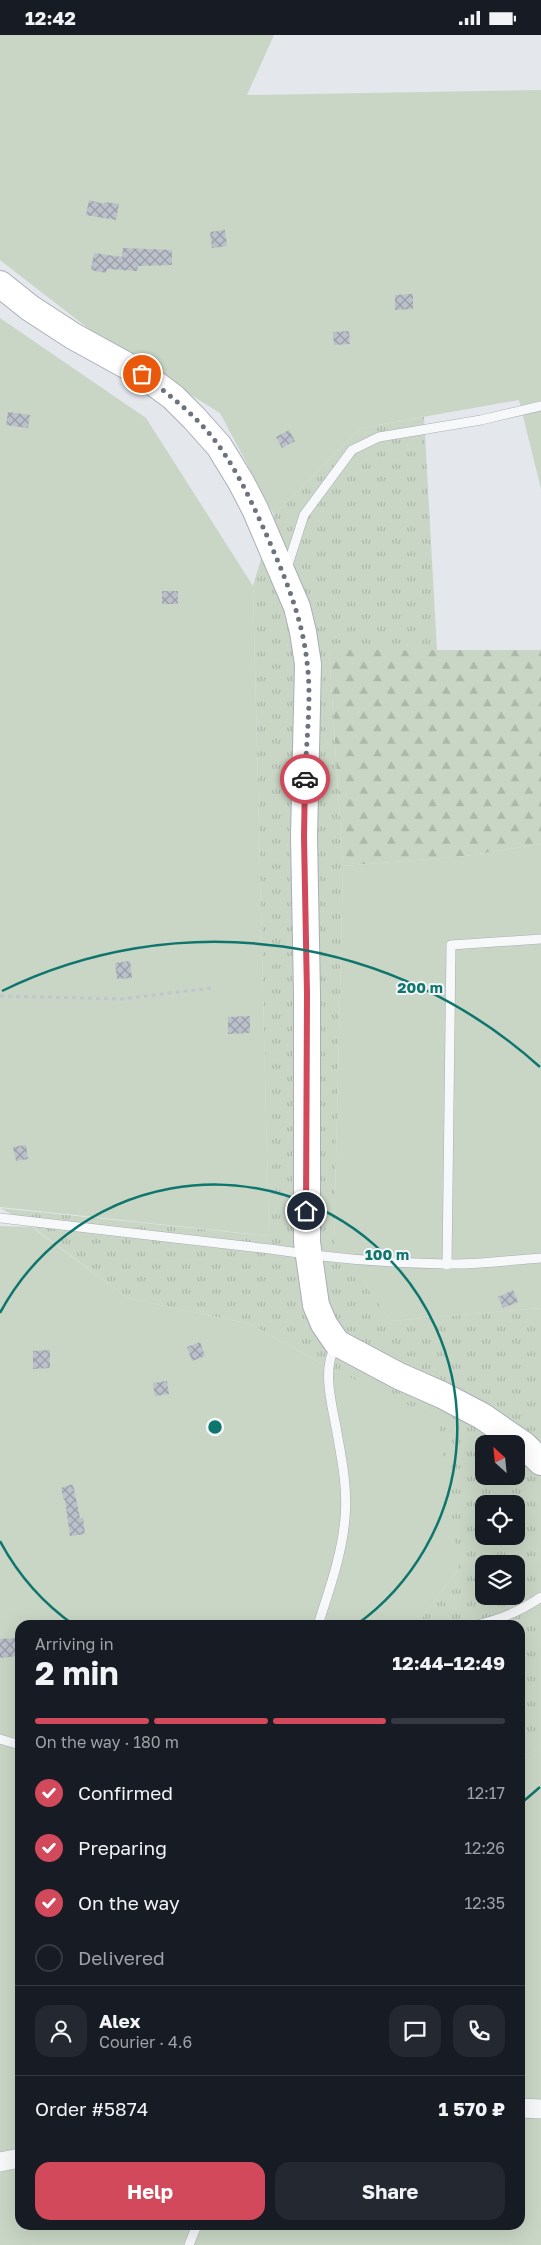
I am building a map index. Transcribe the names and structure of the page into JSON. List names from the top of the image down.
{
  "north": "top left",
  "page": {
    "status": "12:42",
    "heading": ["2 min", "Arriving in", "12:44–12:49"],
    "panel": [
      "Alex",
      "Courier · 4.6",
      "Order #5874",
      "1 570 ₽"
    ],
    "bar": "On the way · 180 m",
    "list": [
      ["Confirmed", "12:17"],
      ["Preparing", "12:26"],
      ["On the way", "12:35"],
      "Delivered"
    ],
    "buttons": ["Help", "Share"]
  },
  "rings": ["200 m", "100 m"]
}
